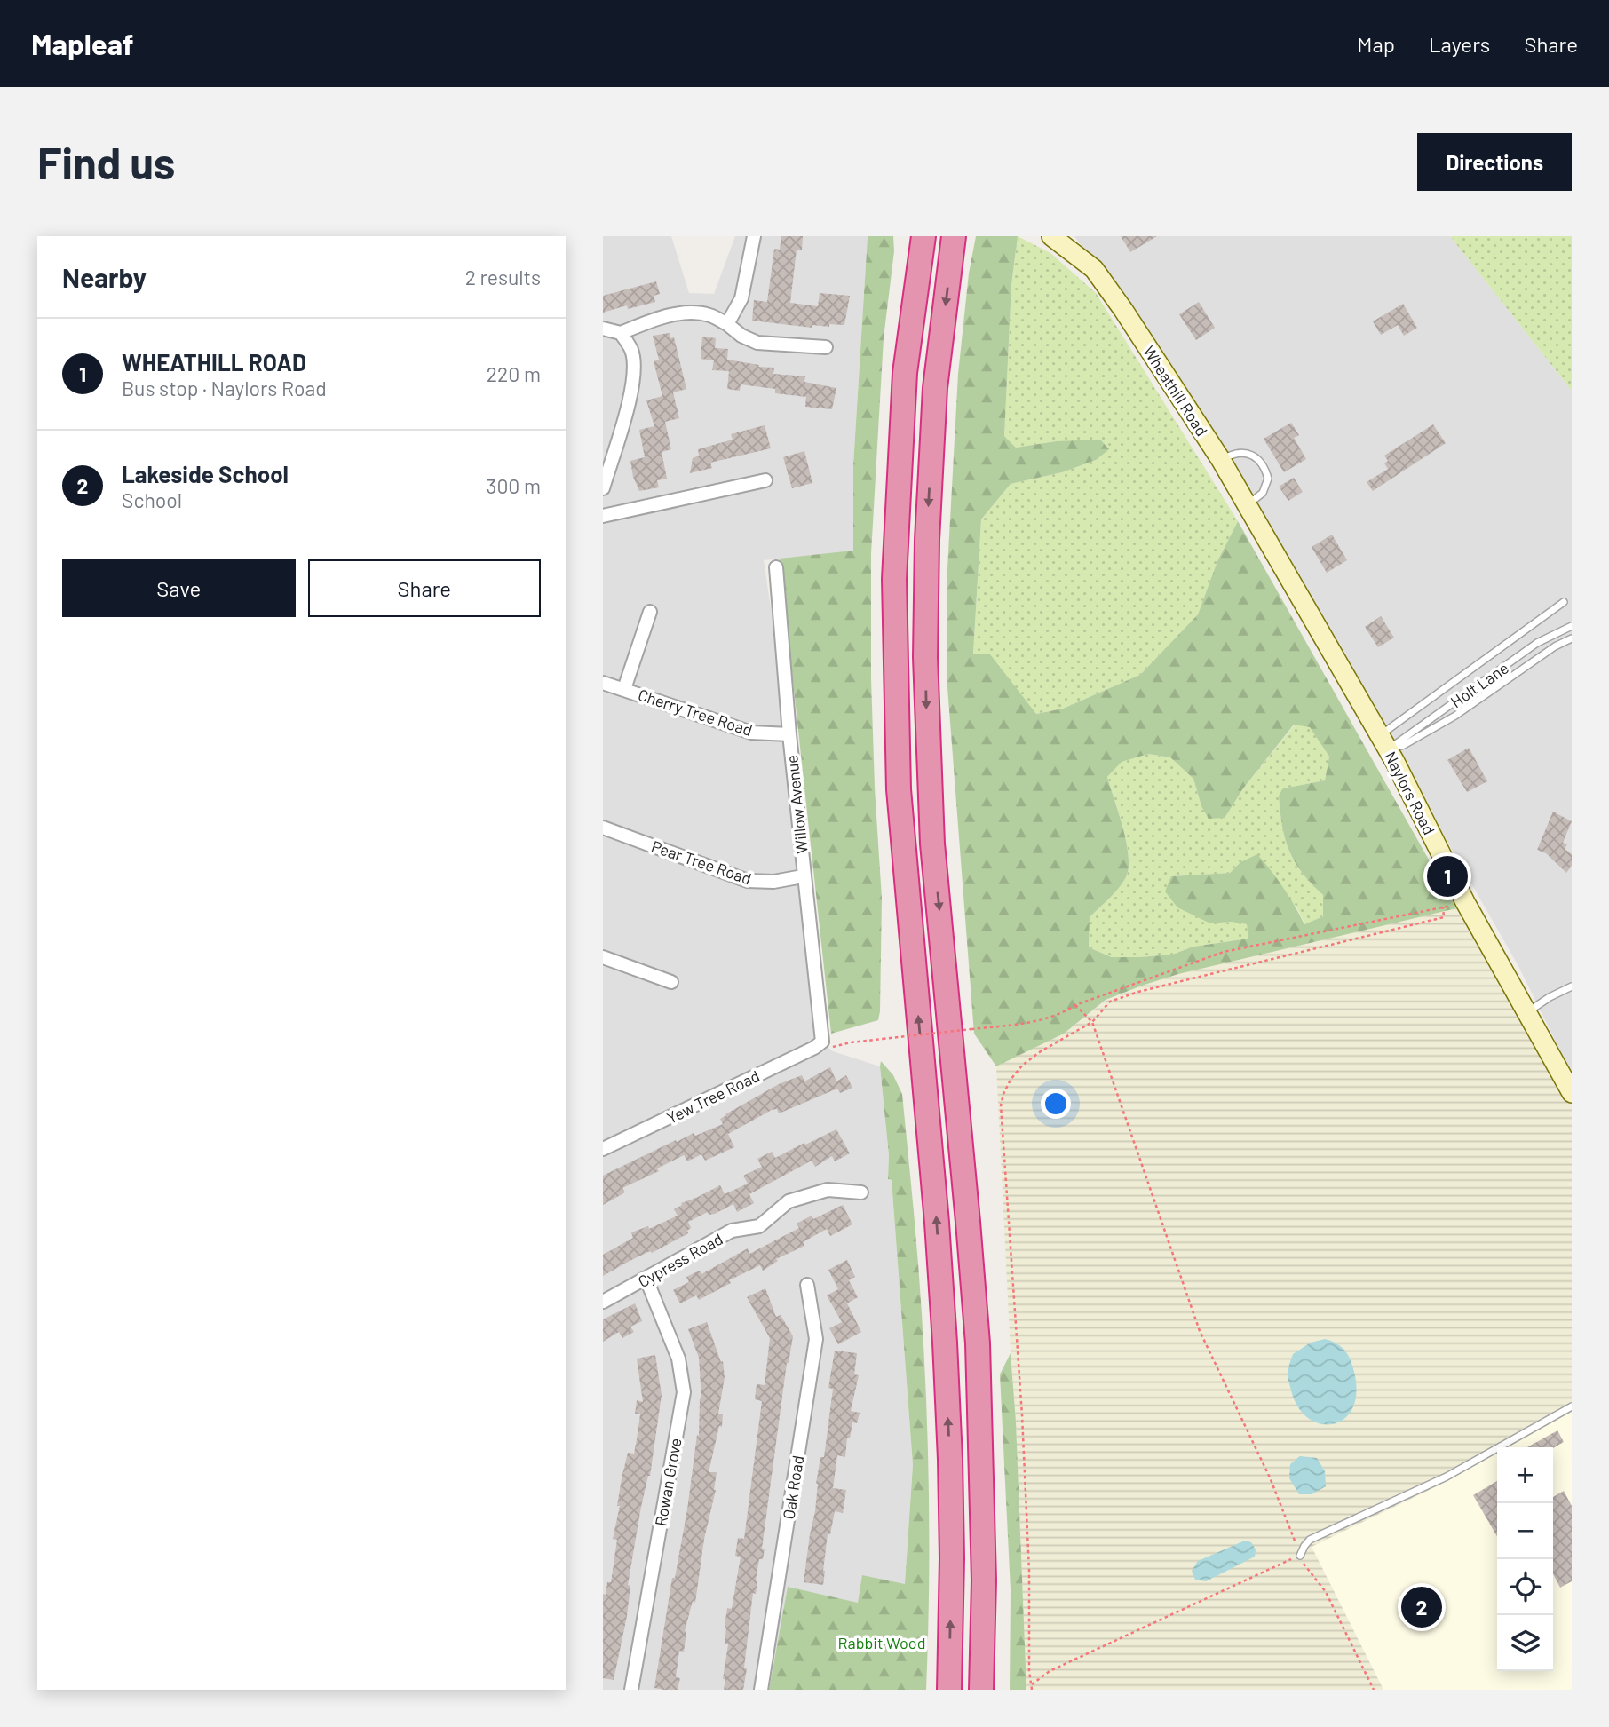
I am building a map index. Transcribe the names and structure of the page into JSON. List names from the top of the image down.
{
  "streets": {
    "street": [
      "Wheathill Road",
      "Cherry Tree Road",
      "Naylors Road",
      "Willow Avenue",
      "Pear Tree Road",
      "Yew Tree Road",
      "Cypress Road",
      "Rowan Grove",
      "Oak Road"
    ],
    "lane": ["Holt Lane"]
  },
  "crossings": [
    ["Wheathill Road", "Naylors Road"],
    ["Holt Lane", "Naylors Road"],
    ["Cherry Tree Road", "Willow Avenue"],
    ["Willow Avenue", "Pear Tree Road"],
    ["Willow Avenue", "Yew Tree Road"],
    ["Cypress Road", "Rowan Grove"]
  ],
  "parks": ["Rabbit Wood"],
  "page": {
    "header": "Mapleaf",
    "nav": ["Map", "Layers", "Share"],
    "buttons": [
      "Directions",
      ["Save", "Share"]
    ],
    "title": "Find us",
    "heading": ["Nearby", "2 results"],
    "list": [
      {
        "mark": "1",
        "name": "WHEATHILL ROAD",
        "note": "Bus stop · Naylors Road",
        "value": "220 m"
      },
      {
        "mark": "2",
        "name": "Lakeside School",
        "note": "School",
        "value": "300 m"
      }
    ],
    "pins": ["1", "2"],
    "map_buttons": ["+", "−"]
  }
}
